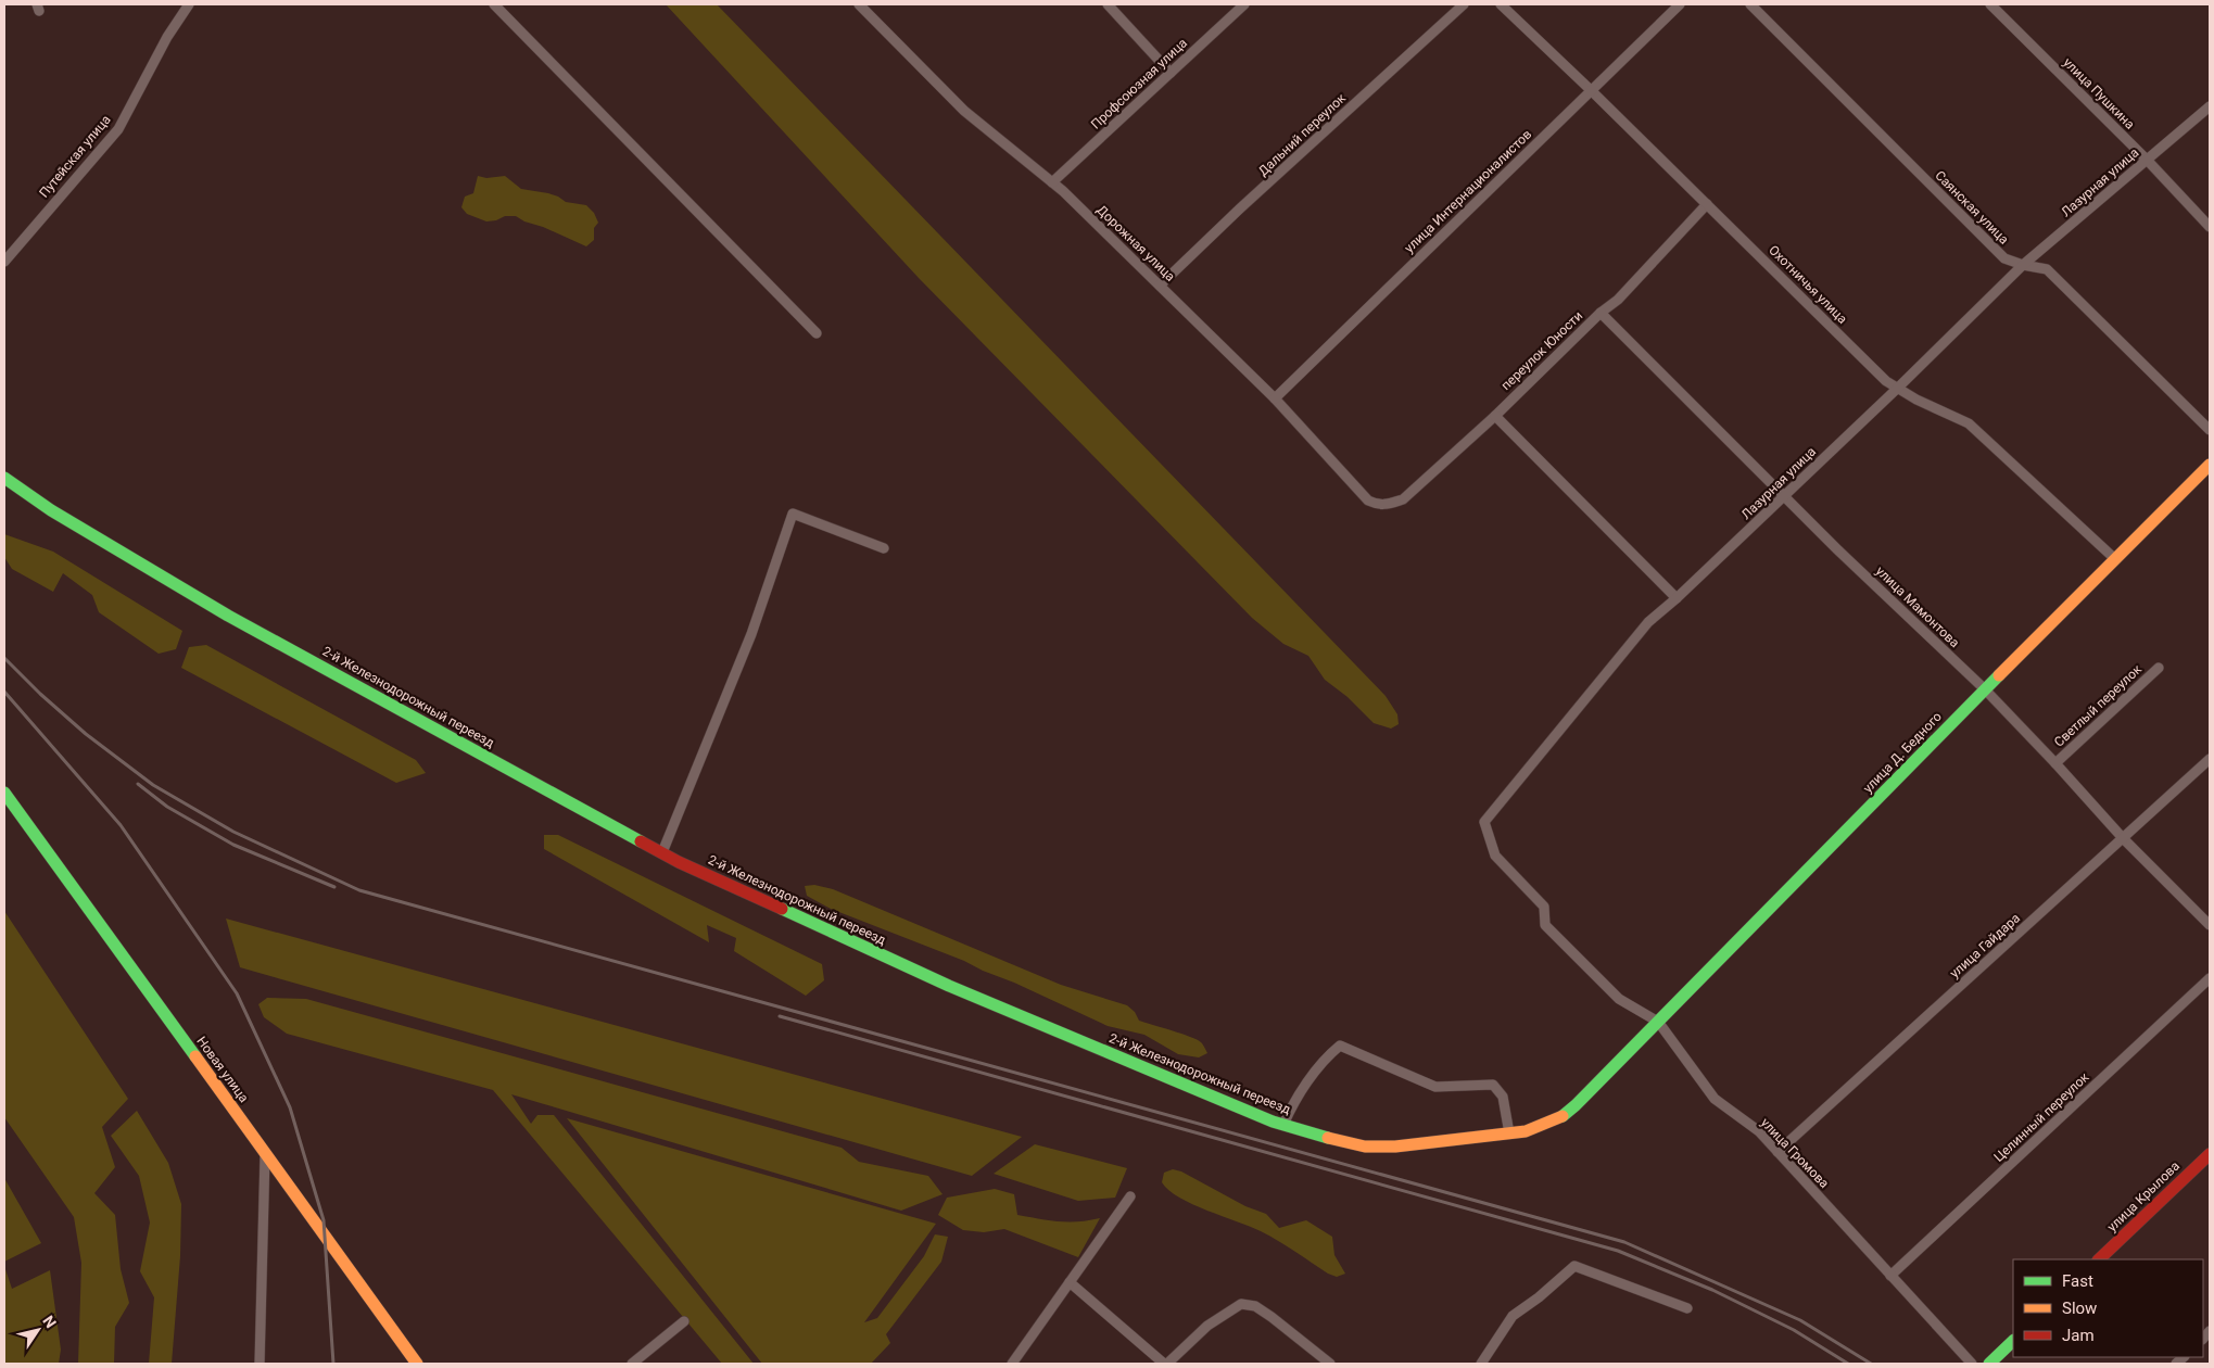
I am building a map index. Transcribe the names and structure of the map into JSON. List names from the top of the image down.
{
  "streets": {
    "street": [
      "Профсоюзная улица",
      "улица Пушкина",
      "Дальний переулок",
      "Путейская улица",
      "Лазурная улица",
      "улица Интернационалистов",
      "Саянская улица",
      "Дорожная улица",
      "Охотничья улица",
      "переулок Юности",
      "улица Мамонтова",
      "2-й Железнодорожный переезд",
      "Светлый переулок",
      "улица Д. Бедного",
      "улица Гайдара",
      "Новая улица",
      "Целинный переулок",
      "улица Громова",
      "улица Крылова"
    ]
  },
  "crossings": [
    ["Профсоюзная улица", "Дорожная улица"],
    ["улица Пушкина", "Лазурная улица"],
    ["Дальний переулок", "Дорожная улица"],
    ["Лазурная улица", "Саянская улица"],
    ["Лазурная улица", "Охотничья улица"],
    ["Лазурная улица", "улица Мамонтова"],
    ["Лазурная улица", "улица Громова"],
    ["улица Интернационалистов", "Дорожная улица"],
    ["улица Интернационалистов", "Охотничья улица"],
    ["Дорожная улица", "переулок Юности"],
    ["Охотничья улица", "переулок Юности"],
    ["Охотничья улица", "улица Д. Бедного"],
    ["переулок Юности", "улица Мамонтова"],
    ["улица Мамонтова", "Светлый переулок"],
    ["улица Мамонтова", "улица Д. Бедного"],
    ["улица Мамонтова", "улица Гайдара"],
    ["2-й Железнодорожный переезд", "улица Д. Бедного"],
    ["улица Д. Бедного", "улица Громова"],
    ["улица Гайдара", "улица Громова"],
    ["Целинный переулок", "улица Громова"]
  ],
  "legend": ["Fast", "Slow", "Jam"],
  "north": "top right"
}
